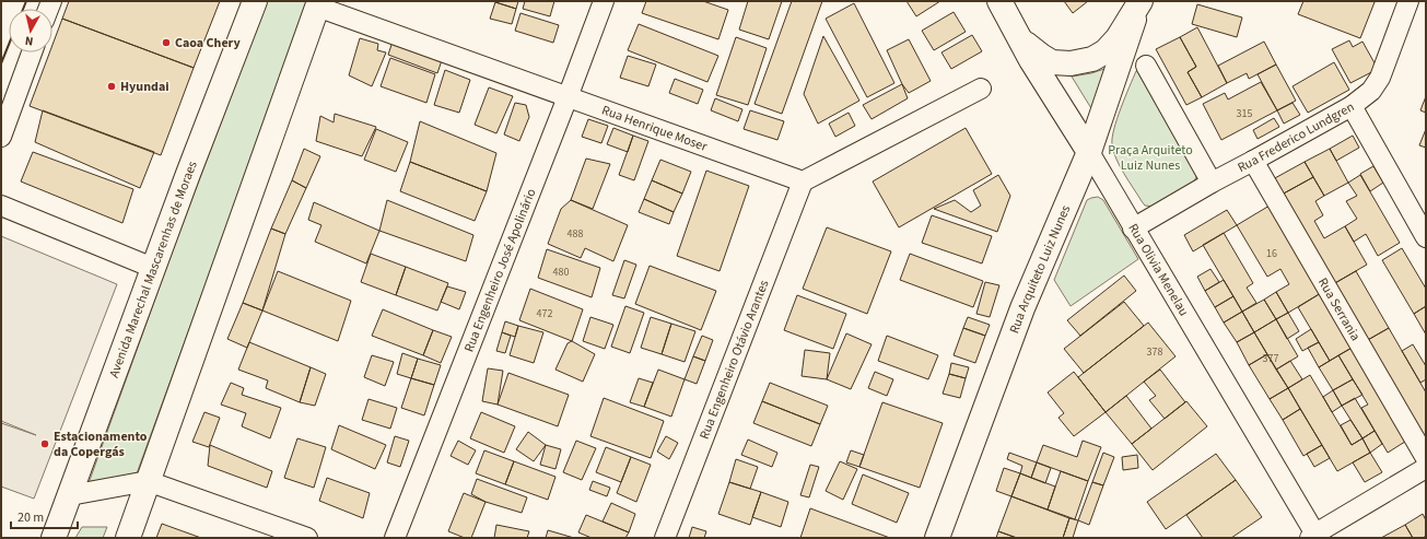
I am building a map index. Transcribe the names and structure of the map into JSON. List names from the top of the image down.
{
  "streets": {
    "main road": ["Avenida Marechal Mascarenhas de Moraes", "Rua Arquiteto Luiz Nunes", "Rua Olivia Menelau"],
    "street": [
      "Rua Henrique Moser",
      "Rua Frederico Lundgren",
      "Rua Engenheiro José Apolinário",
      "Rua Serrania",
      "Rua Engenheiro Otávio Arantes"
    ]
  },
  "crossings": [
    ["Rua Henrique Moser", "Rua Engenheiro José Apolinário"],
    ["Rua Henrique Moser", "Rua Engenheiro Otávio Arantes"],
    ["Rua Frederico Lundgren", "Rua Olivia Menelau"],
    ["Rua Frederico Lundgren", "Rua Serrania"],
    ["Rua Arquiteto Luiz Nunes", "Rua Olivia Menelau"]
  ],
  "parks": ["Praça Arquiteto Luiz Nunes"],
  "places": ["Caoa Chery", "Hyundai", "Estacionamento da Copergás"],
  "house_numbers": [
    "315",
    "488",
    "16",
    "480",
    "472",
    "378",
    "377"
  ],
  "scale_bar": "20 m",
  "north": "bottom"
}
